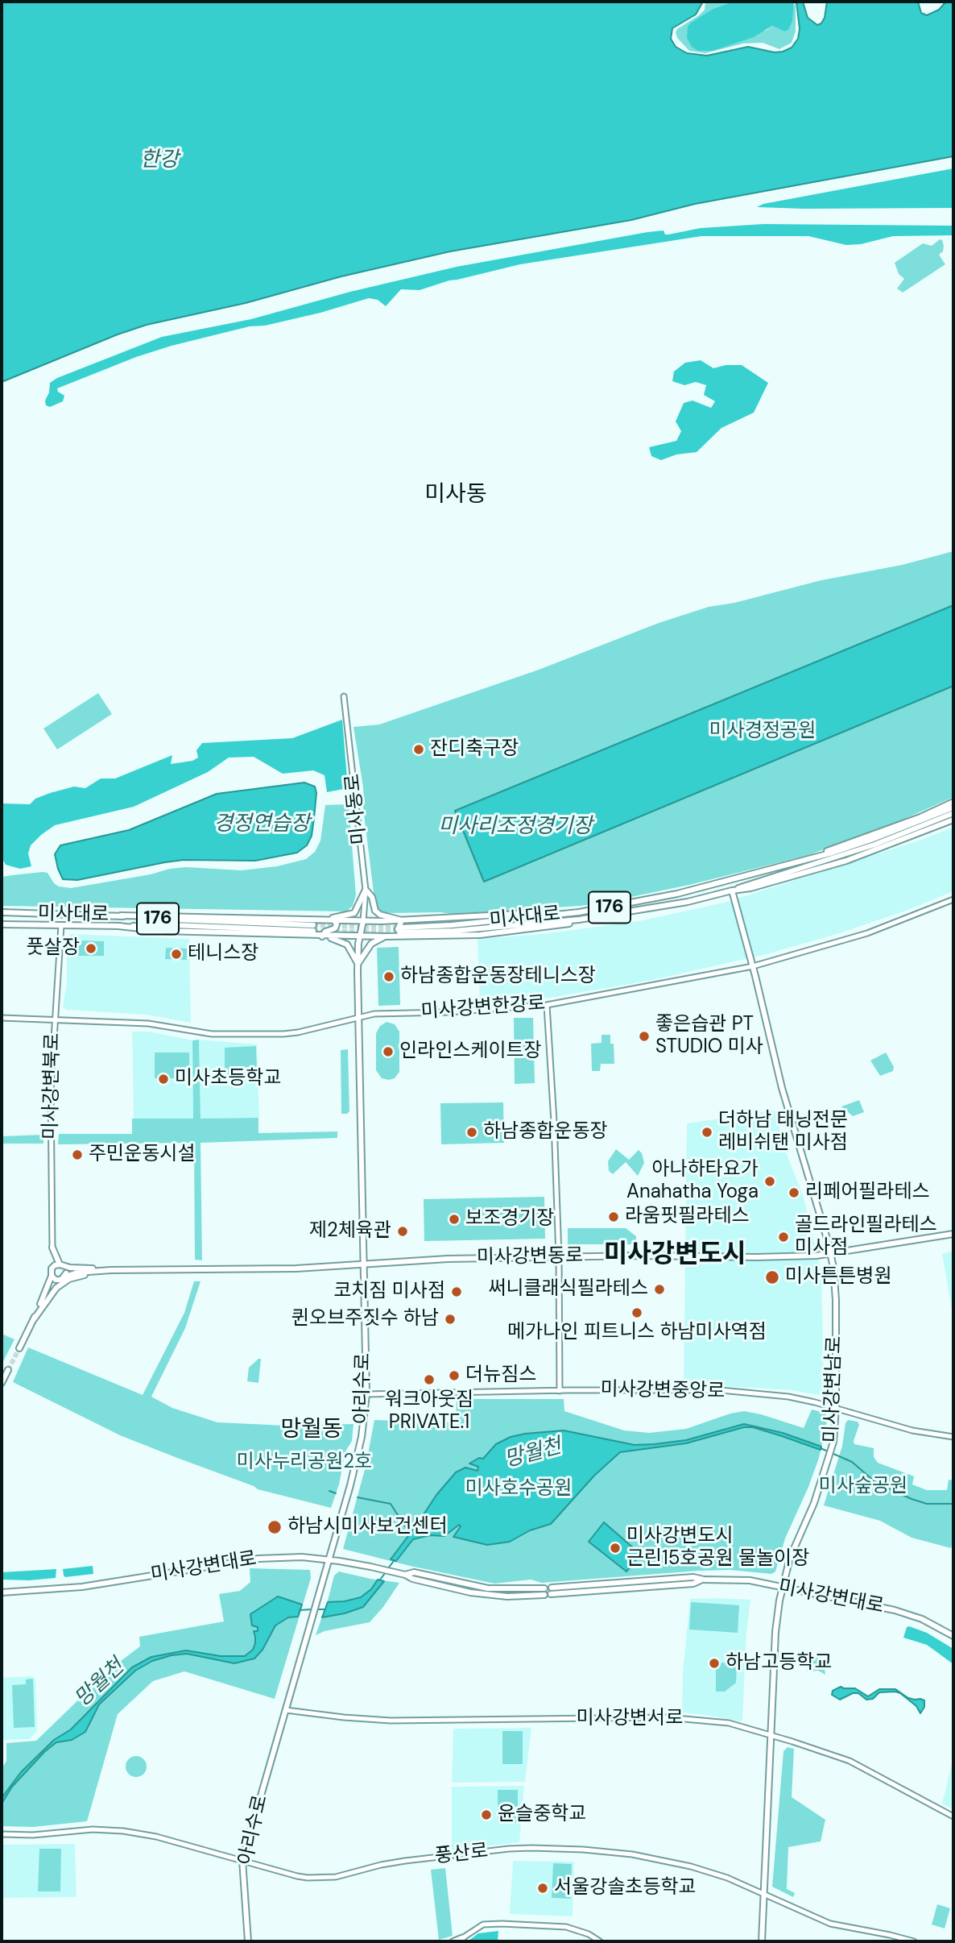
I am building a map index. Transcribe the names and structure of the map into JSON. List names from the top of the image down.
{
  "streets": {
    "main road": [
      "176",
      "미사대로",
      "미사강변동로",
      "아리수로",
      "미사강변남로",
      "미사강변대로"
    ],
    "street": [
      "미사동로",
      "미사강변한강로",
      "미사강변북로",
      "미사강변중앙로",
      "미사강변서로",
      "풍산로"
    ]
  },
  "crossings": [
    ["미사동로", "아리수로"],
    ["미사대로", "미사강변북로"],
    ["미사대로", "미사강변남로"],
    ["미사강변한강로", "미사강변북로"],
    ["미사강변한강로", "아리수로"],
    ["미사강변한강로", "미사강변남로"],
    ["미사강변동로", "아리수로"],
    ["미사강변동로", "미사강변남로"],
    ["아리수로", "미사강변중앙로"],
    ["아리수로", "미사강변대로"],
    ["아리수로", "미사강변서로"],
    ["아리수로", "풍산로"],
    ["미사강변남로", "미사강변중앙로"],
    ["미사강변남로", "미사강변대로"],
    ["미사강변남로", "미사강변서로"],
    ["미사강변남로", "풍산로"]
  ],
  "districts": ["미사동", "미사강변도시", "망월동"],
  "water": [
    "한강",
    "경정연습장",
    "미사리조정경기장",
    "망월천"
  ],
  "parks": [
    "미사경정공원",
    "미사누리공원2호",
    "미사숲공원",
    "미사호수공원"
  ],
  "places": [
    "잔디축구장",
    "풋살장",
    "테니스장",
    "하남종합운동장테니스장",
    "좋은습관 PT STUDIO 미사",
    "인라인스케이트장",
    "미사초등학교",
    "하남종합운동장",
    "더하남 태닝전문 레비쉬탠 미사점",
    "주민운동시설",
    "아나하타요가 Anahatha Yoga",
    "리페어필라테스",
    "라움핏필라테스",
    "보조경기장",
    "제2체육관",
    "골드라인필라테스 미사점",
    "미사튼튼병원",
    "써니클래식필라테스",
    "코치짐 미사점",
    "메가나인 피트니스 하남미사역점",
    "퀸오브주짓수 하남",
    "더뉴짐스",
    "워크아웃짐 PRIVATE.1",
    "하남시미사보건센터",
    "미사강변도시 근린15호공원 물놀이장",
    "하남고등학교",
    "윤슬중학교",
    "서울강솔초등학교"
  ]
}
